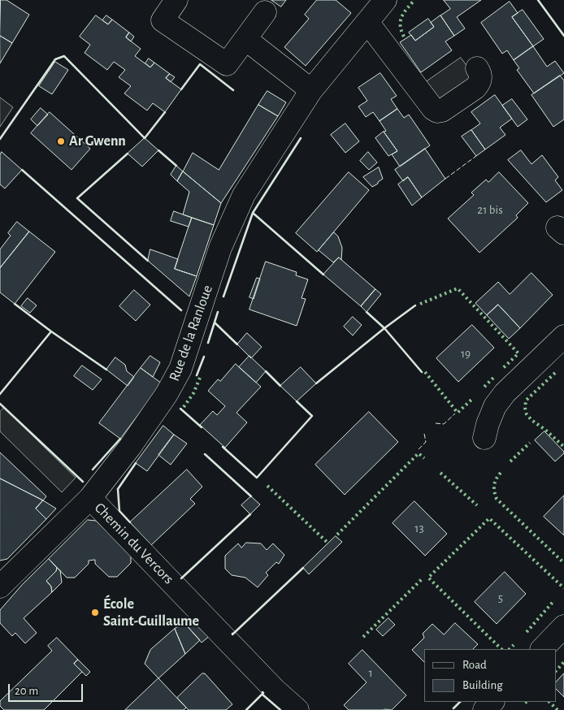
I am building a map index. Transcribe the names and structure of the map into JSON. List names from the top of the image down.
{
  "streets": {
    "street": ["Rue de la Ranloue", "Chemin du Vercors"]
  },
  "crossings": [
    ["Rue de la Ranloue", "Chemin du Vercors"]
  ],
  "places": ["Ar Gwenn", "École Saint-Guillaume"],
  "house_numbers": [
    "21 bis",
    "19",
    "13",
    "5",
    "1"
  ],
  "legend": ["Road", "Building"],
  "scale_bar": "20 m"
}
